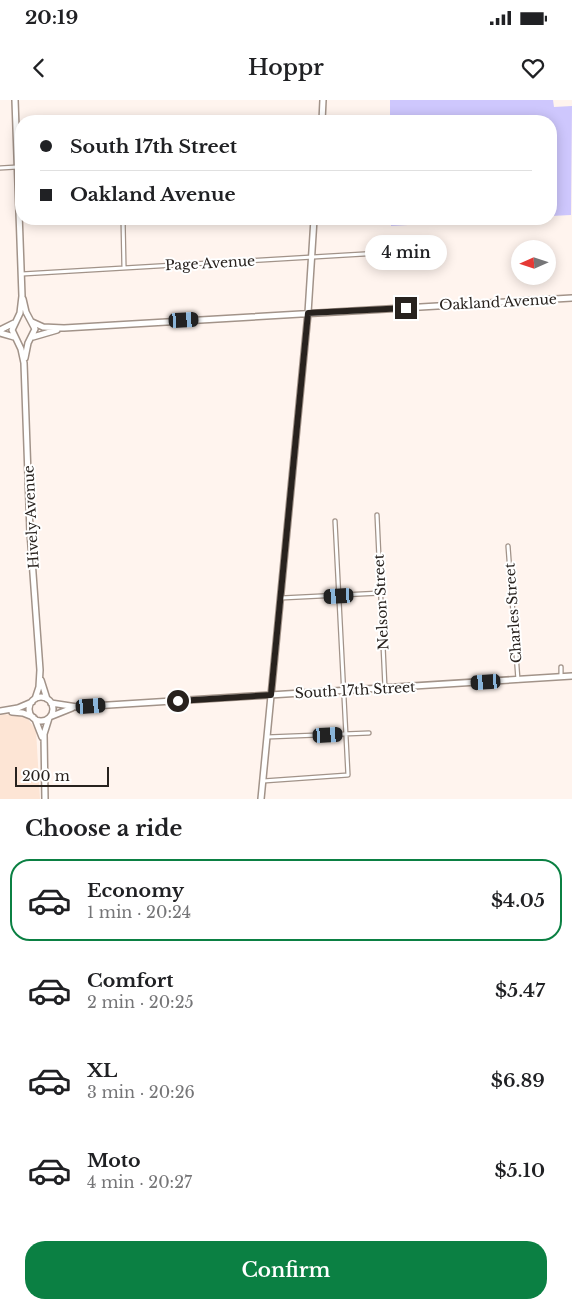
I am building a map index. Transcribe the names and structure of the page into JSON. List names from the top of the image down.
{
  "streets": {
    "street": [
      "Page Avenue",
      "Oakland Avenue",
      "Hively Avenue",
      "Nelson Street",
      "Charles Street",
      "South 17th Street"
    ]
  },
  "crossings": [
    ["Oakland Avenue", "Hively Avenue"],
    ["Nelson Street", "South 17th Street"],
    ["Charles Street", "South 17th Street"]
  ],
  "scale_bar": "200 m",
  "north": "left",
  "page": {
    "status": "20:19",
    "header": "Hoppr",
    "banner": ["South 17th Street", "Oakland Avenue"],
    "bubble": "4 min",
    "scale": "200 m",
    "heading": "Choose a ride",
    "list": [
      {
        "name": "Economy",
        "note": "1 min · 20:24",
        "value": "$4.05"
      },
      {
        "name": "Comfort",
        "note": "2 min · 20:25",
        "value": "$5.47"
      },
      {
        "name": "XL",
        "note": "3 min · 20:26",
        "value": "$6.89"
      },
      {
        "name": "Moto",
        "note": "4 min · 20:27",
        "value": "$5.10"
      }
    ],
    "buttons": "Confirm"
  }
}
